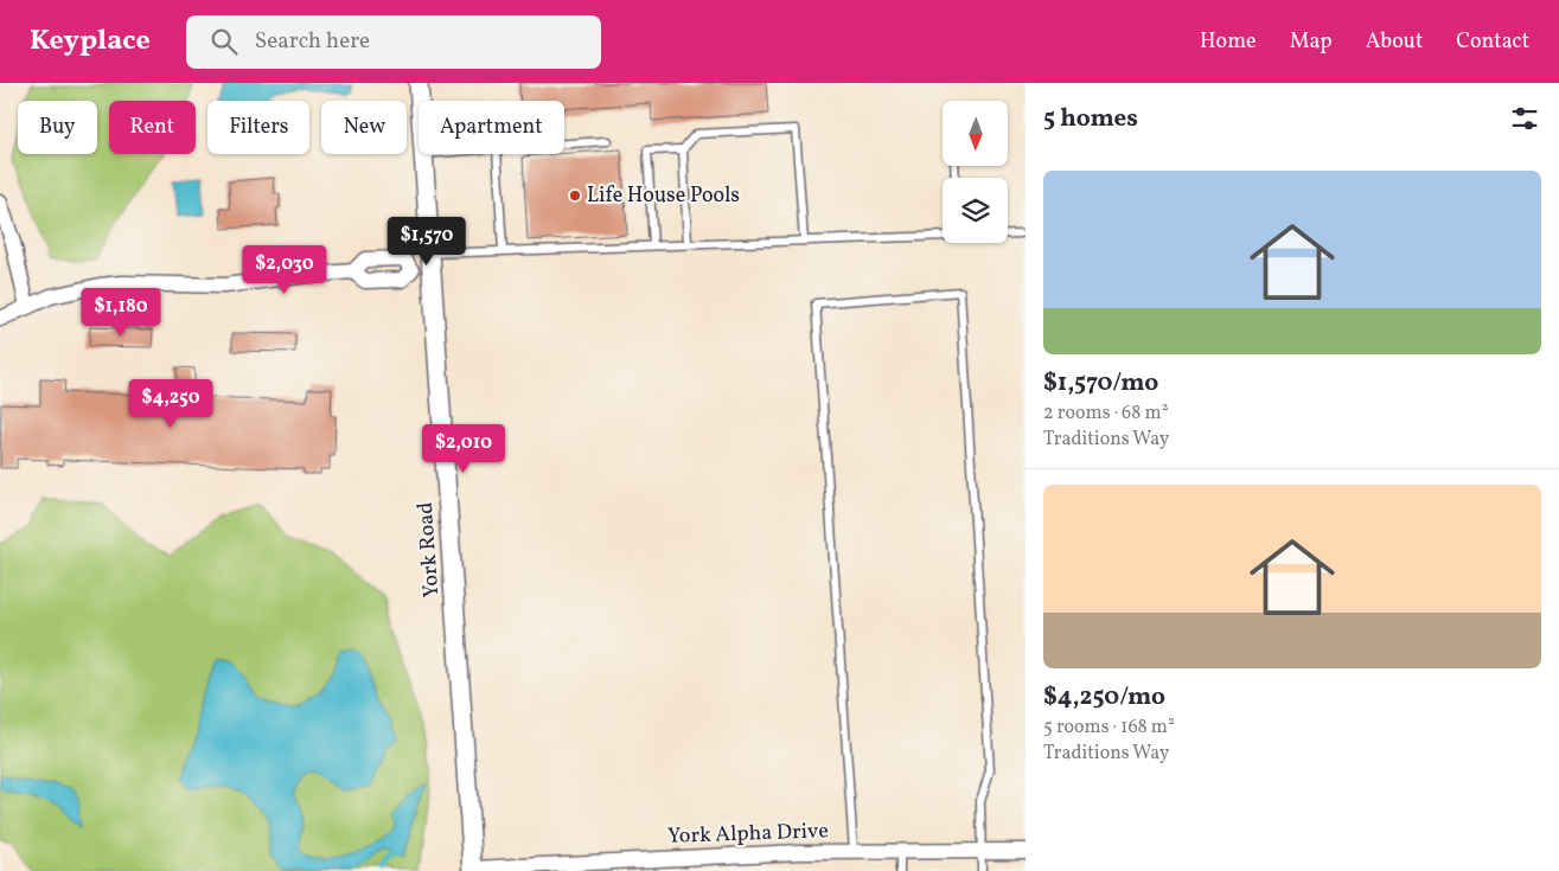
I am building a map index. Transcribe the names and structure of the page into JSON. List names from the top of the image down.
{
  "streets": {
    "street": ["York Road", "York Alpha Drive"]
  },
  "crossings": [
    ["York Road", "York Alpha Drive"]
  ],
  "places": ["Life House Pools"],
  "north": "bottom",
  "page": {
    "header": "Keyplace",
    "search": "Search here",
    "nav": [
      "Home",
      "Map",
      "About",
      "Contact"
    ],
    "heading": "5 homes",
    "chip": [
      "Buy",
      "Rent",
      "Filters",
      "New",
      "Apartment"
    ],
    "list": [
      {
        "name": "$1,570/mo",
        "note": "2 rooms · 68 m² · Traditions Way"
      },
      {
        "name": "$4,250/mo",
        "note": "5 rooms · 168 m² · Traditions Way"
      }
    ],
    "price": [
      "$1,570",
      "$2,030",
      "$1,180",
      "$4,250",
      "$2,010"
    ]
  }
}
